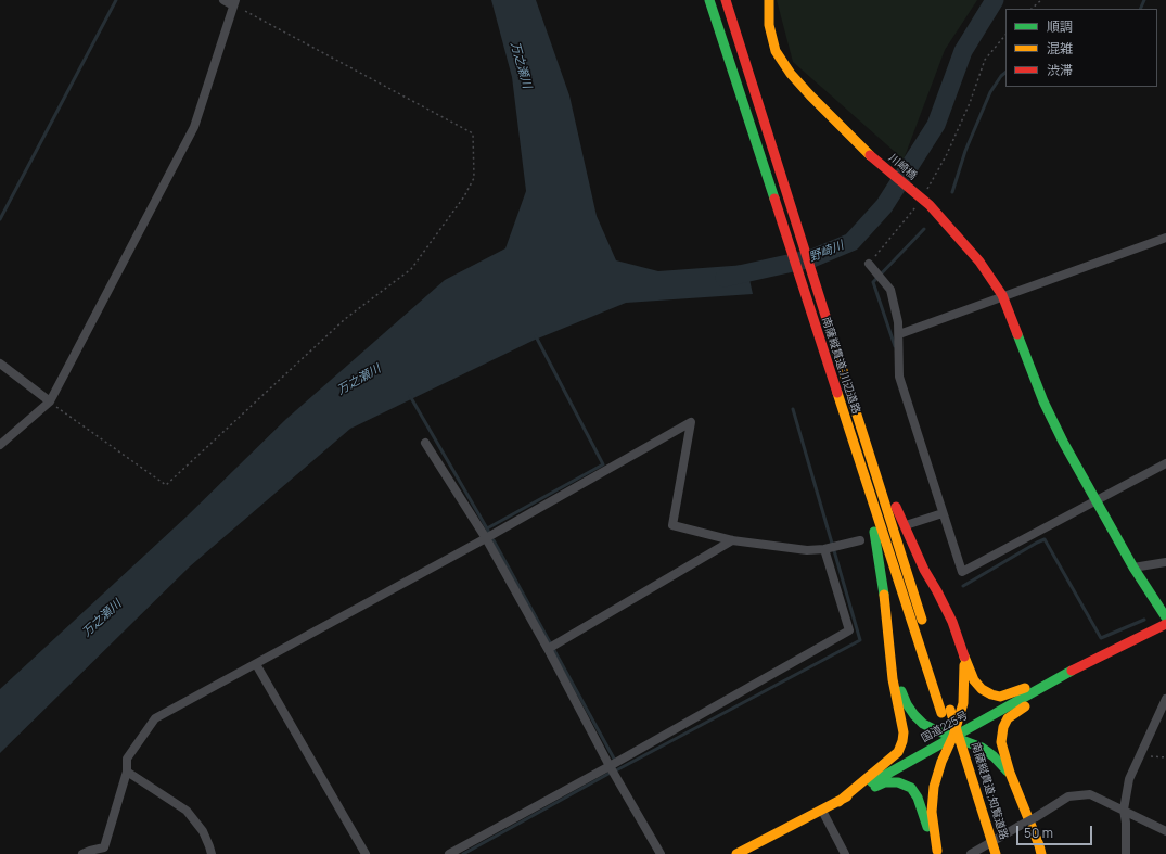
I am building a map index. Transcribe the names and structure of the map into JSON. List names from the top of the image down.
{
  "streets": {
    "main road": [
      "川崎橋",
      "南薩縦貫道;川辺道路",
      "国道225号",
      "南薩縦貫道;知覧道路"
    ]
  },
  "crossings": [
    ["南薩縦貫道;川辺道路", "国道225号"],
    ["南薩縦貫道;川辺道路", "南薩縦貫道;知覧道路"],
    ["国道225号", "南薩縦貫道;知覧道路"]
  ],
  "water": ["万之瀬川", "野崎川"],
  "legend": ["順調", "混雑", "渋滞"],
  "scale_bar": "50 m"
}
